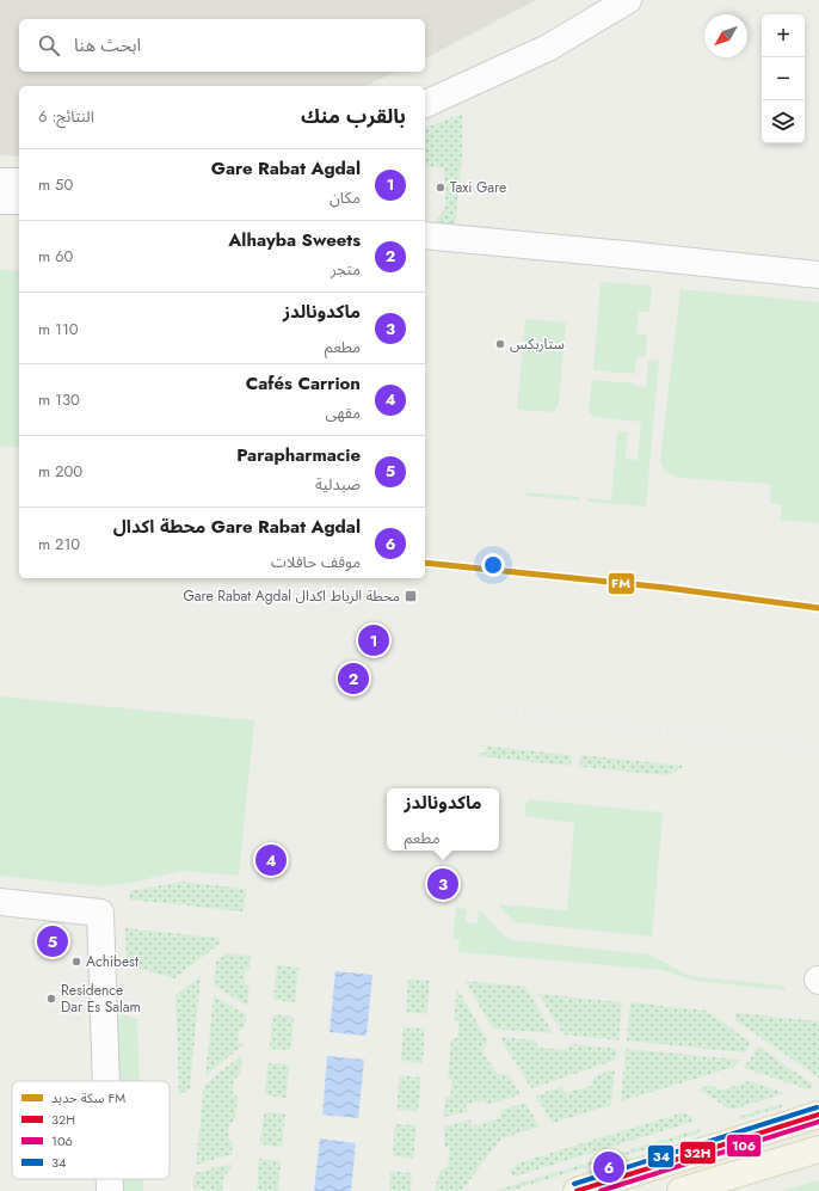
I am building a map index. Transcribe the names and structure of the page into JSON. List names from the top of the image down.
{
  "places": {
    "other": [
      "Taxi Gare",
      "ستاربكس",
      "Achibest",
      "Residence Dar Es Salam"
    ],
    "transit": ["Gare Rabat Agdal محطة الرباط اكدال"]
  },
  "lines": [
    "rail line FM",
    "transit line 34",
    "transit line 32H",
    "transit line 106"
  ],
  "legend": [
    "سكة حديد FM",
    "32H",
    "106",
    "34"
  ],
  "north": "bottom left",
  "page": {
    "map_buttons": ["+", "−"],
    "search": "ابحث هنا",
    "heading": ["بالقرب منك", "النتائج: 6"],
    "list": [
      {
        "mark": "1",
        "name": "Gare Rabat Agdal",
        "note": "مكان",
        "value": "50 m"
      },
      {
        "mark": "2",
        "name": "Alhayba Sweets",
        "note": "متجر",
        "value": "60 m"
      },
      {
        "mark": "3",
        "name": "ماكدونالدز",
        "note": "مطعم",
        "value": "110 m"
      },
      {
        "mark": "4",
        "name": "Cafés Carrion",
        "note": "مقهى",
        "value": "130 m"
      },
      {
        "mark": "5",
        "name": "Parapharmacie",
        "note": "صيدلية",
        "value": "200 m"
      },
      {
        "mark": "6",
        "name": "Gare Rabat Agdal محطة اكدال",
        "note": "موقف حافلات",
        "value": "210 m"
      }
    ],
    "pins": [
      "1",
      "2",
      "4",
      "3",
      "5",
      "6"
    ],
    "popup": ["ماكدونالدز", "مطعم"]
  }
}
